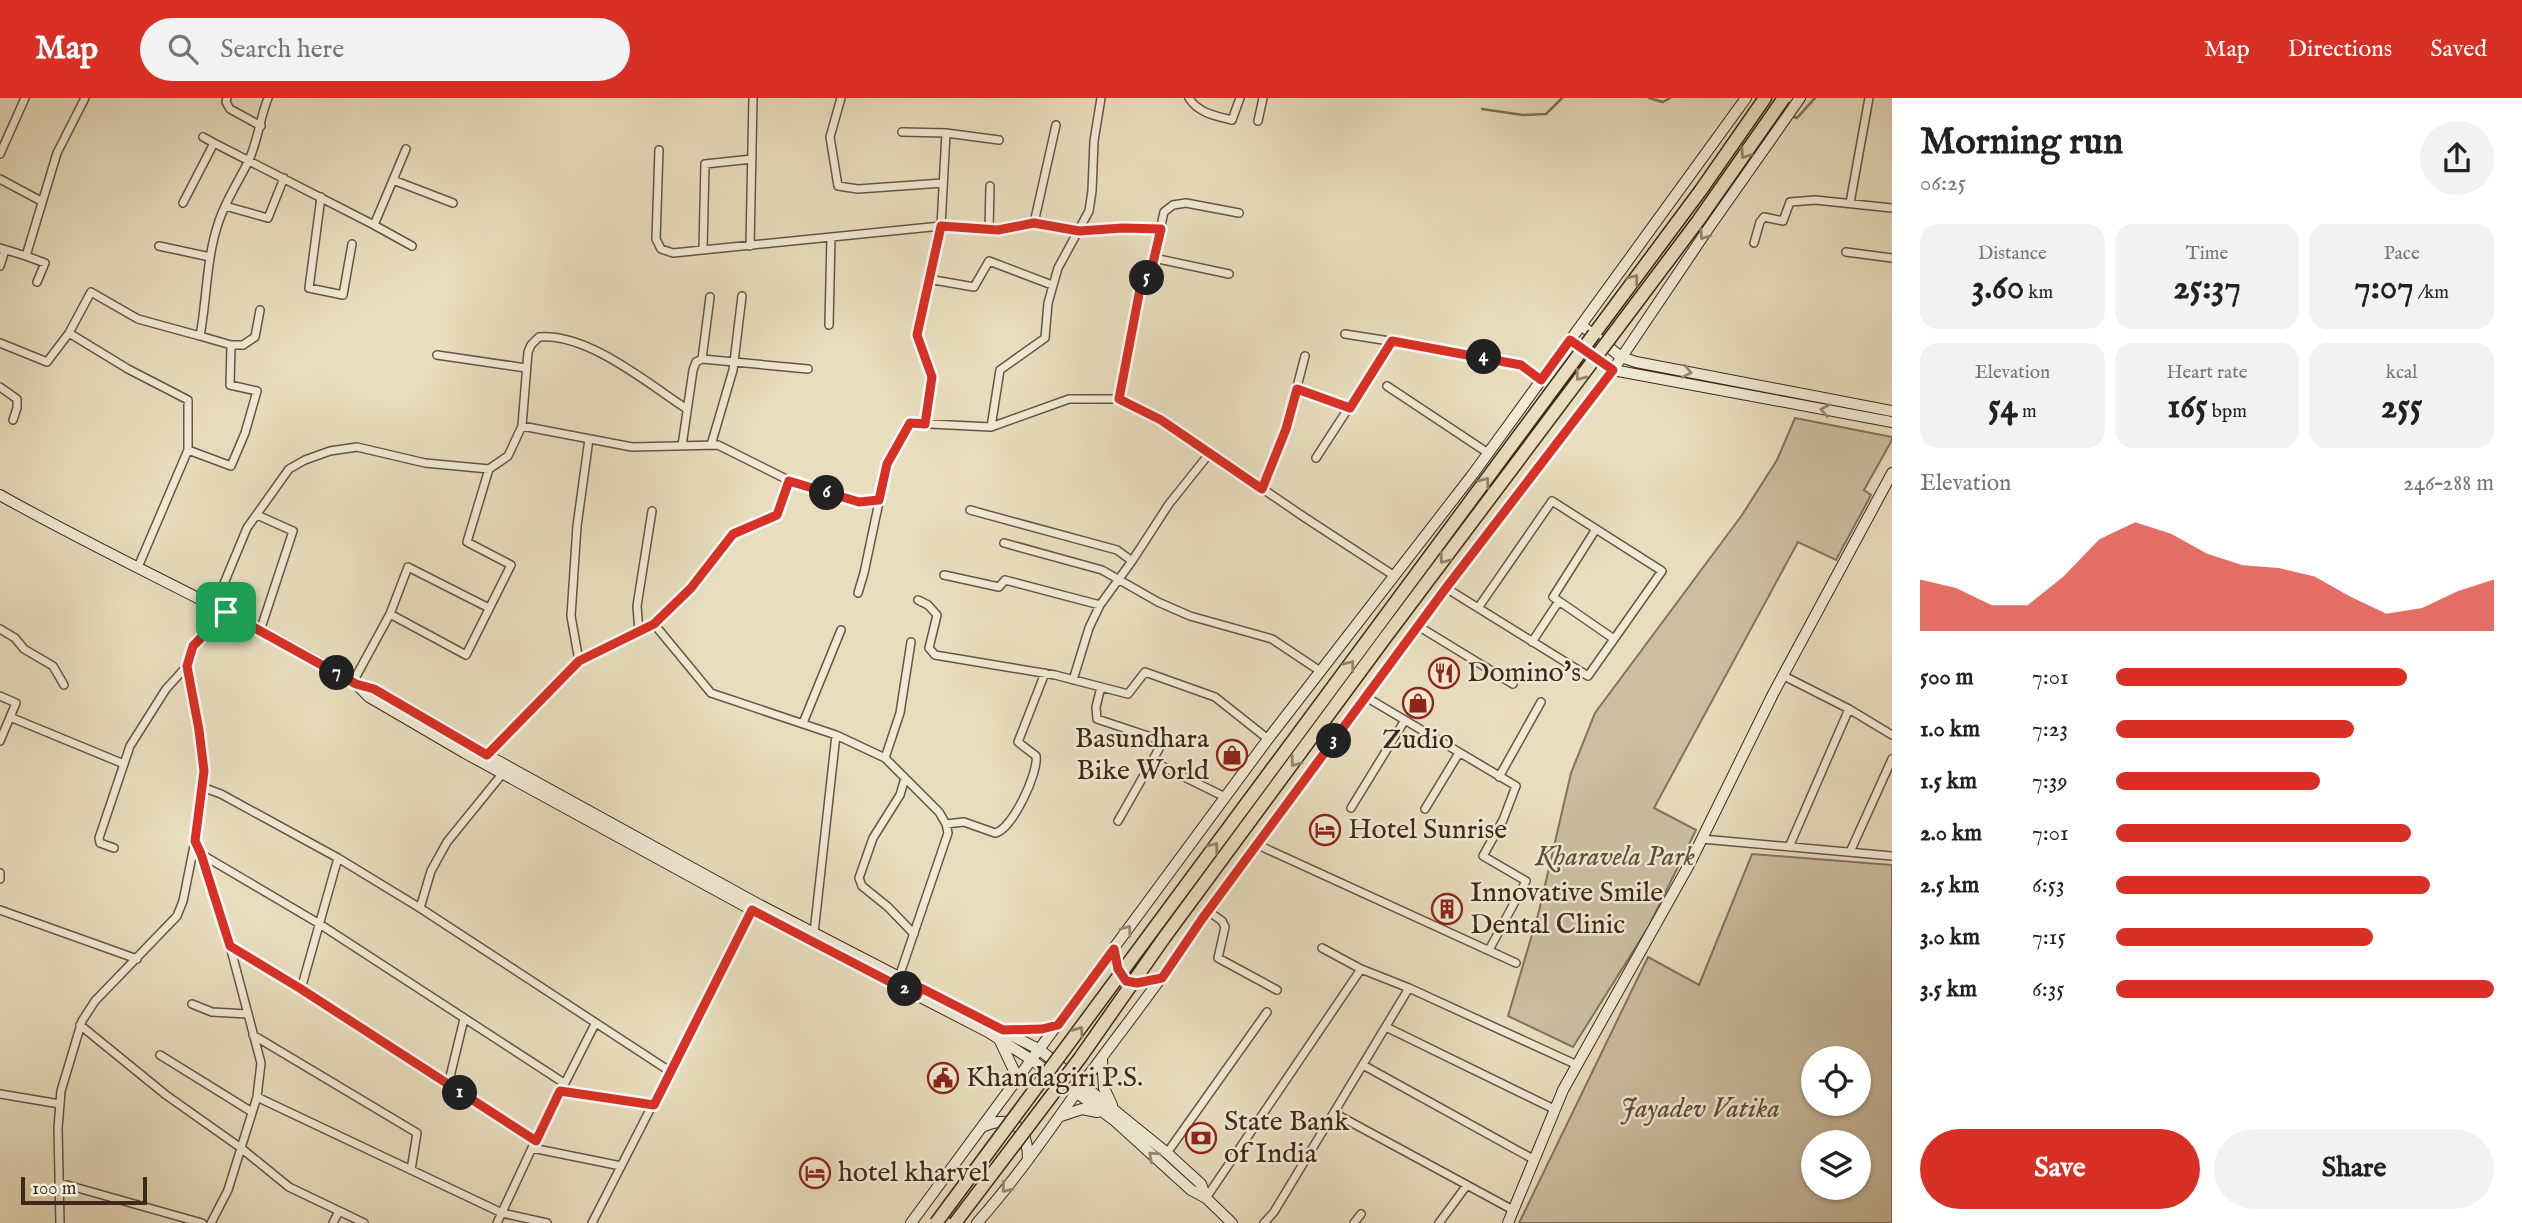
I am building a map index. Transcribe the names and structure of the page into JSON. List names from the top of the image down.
{
  "parks": ["Kharavela Park", "Jayadev Vatika"],
  "places": {
    "restaurant": ["Domino's"],
    "shop": ["Zudio", "Basundhara Bike World"],
    "hotel": ["Hotel Sunrise", "hotel kharvel"],
    "building": ["Innovative Smile Dental Clinic"],
    "public building": ["Khandagiri P.S."],
    "bank": ["State Bank of India"]
  },
  "scale_bar": "100 m",
  "page": {
    "header": "Map",
    "search": "Search here",
    "nav": ["Map", "Directions", "Saved"],
    "heading": ["Morning run", "06:25"],
    "stats": [
      ["Distance", "3.60 km"],
      ["Time", "25:37"],
      ["Pace", "7:07 /km"],
      ["Elevation", "54 m"],
      ["Heart rate", "165 bpm"],
      ["kcal", "255"]
    ],
    "pins": [
      "5",
      "4",
      "6",
      "7",
      "3",
      "2",
      "1"
    ],
    "chart": ["Elevation", "246–288 m"],
    "list": [
      {
        "name": "500 m",
        "note": "7:01"
      },
      {
        "name": "1.0 km",
        "note": "7:23"
      },
      {
        "name": "1.5 km",
        "note": "7:39"
      },
      {
        "name": "2.0 km",
        "note": "7:01"
      },
      {
        "name": "2.5 km",
        "note": "6:53"
      },
      {
        "name": "3.0 km",
        "note": "7:15"
      },
      {
        "name": "3.5 km",
        "note": "6:35"
      }
    ],
    "buttons": ["Save", "Share"],
    "scale": "100 m"
  }
}
